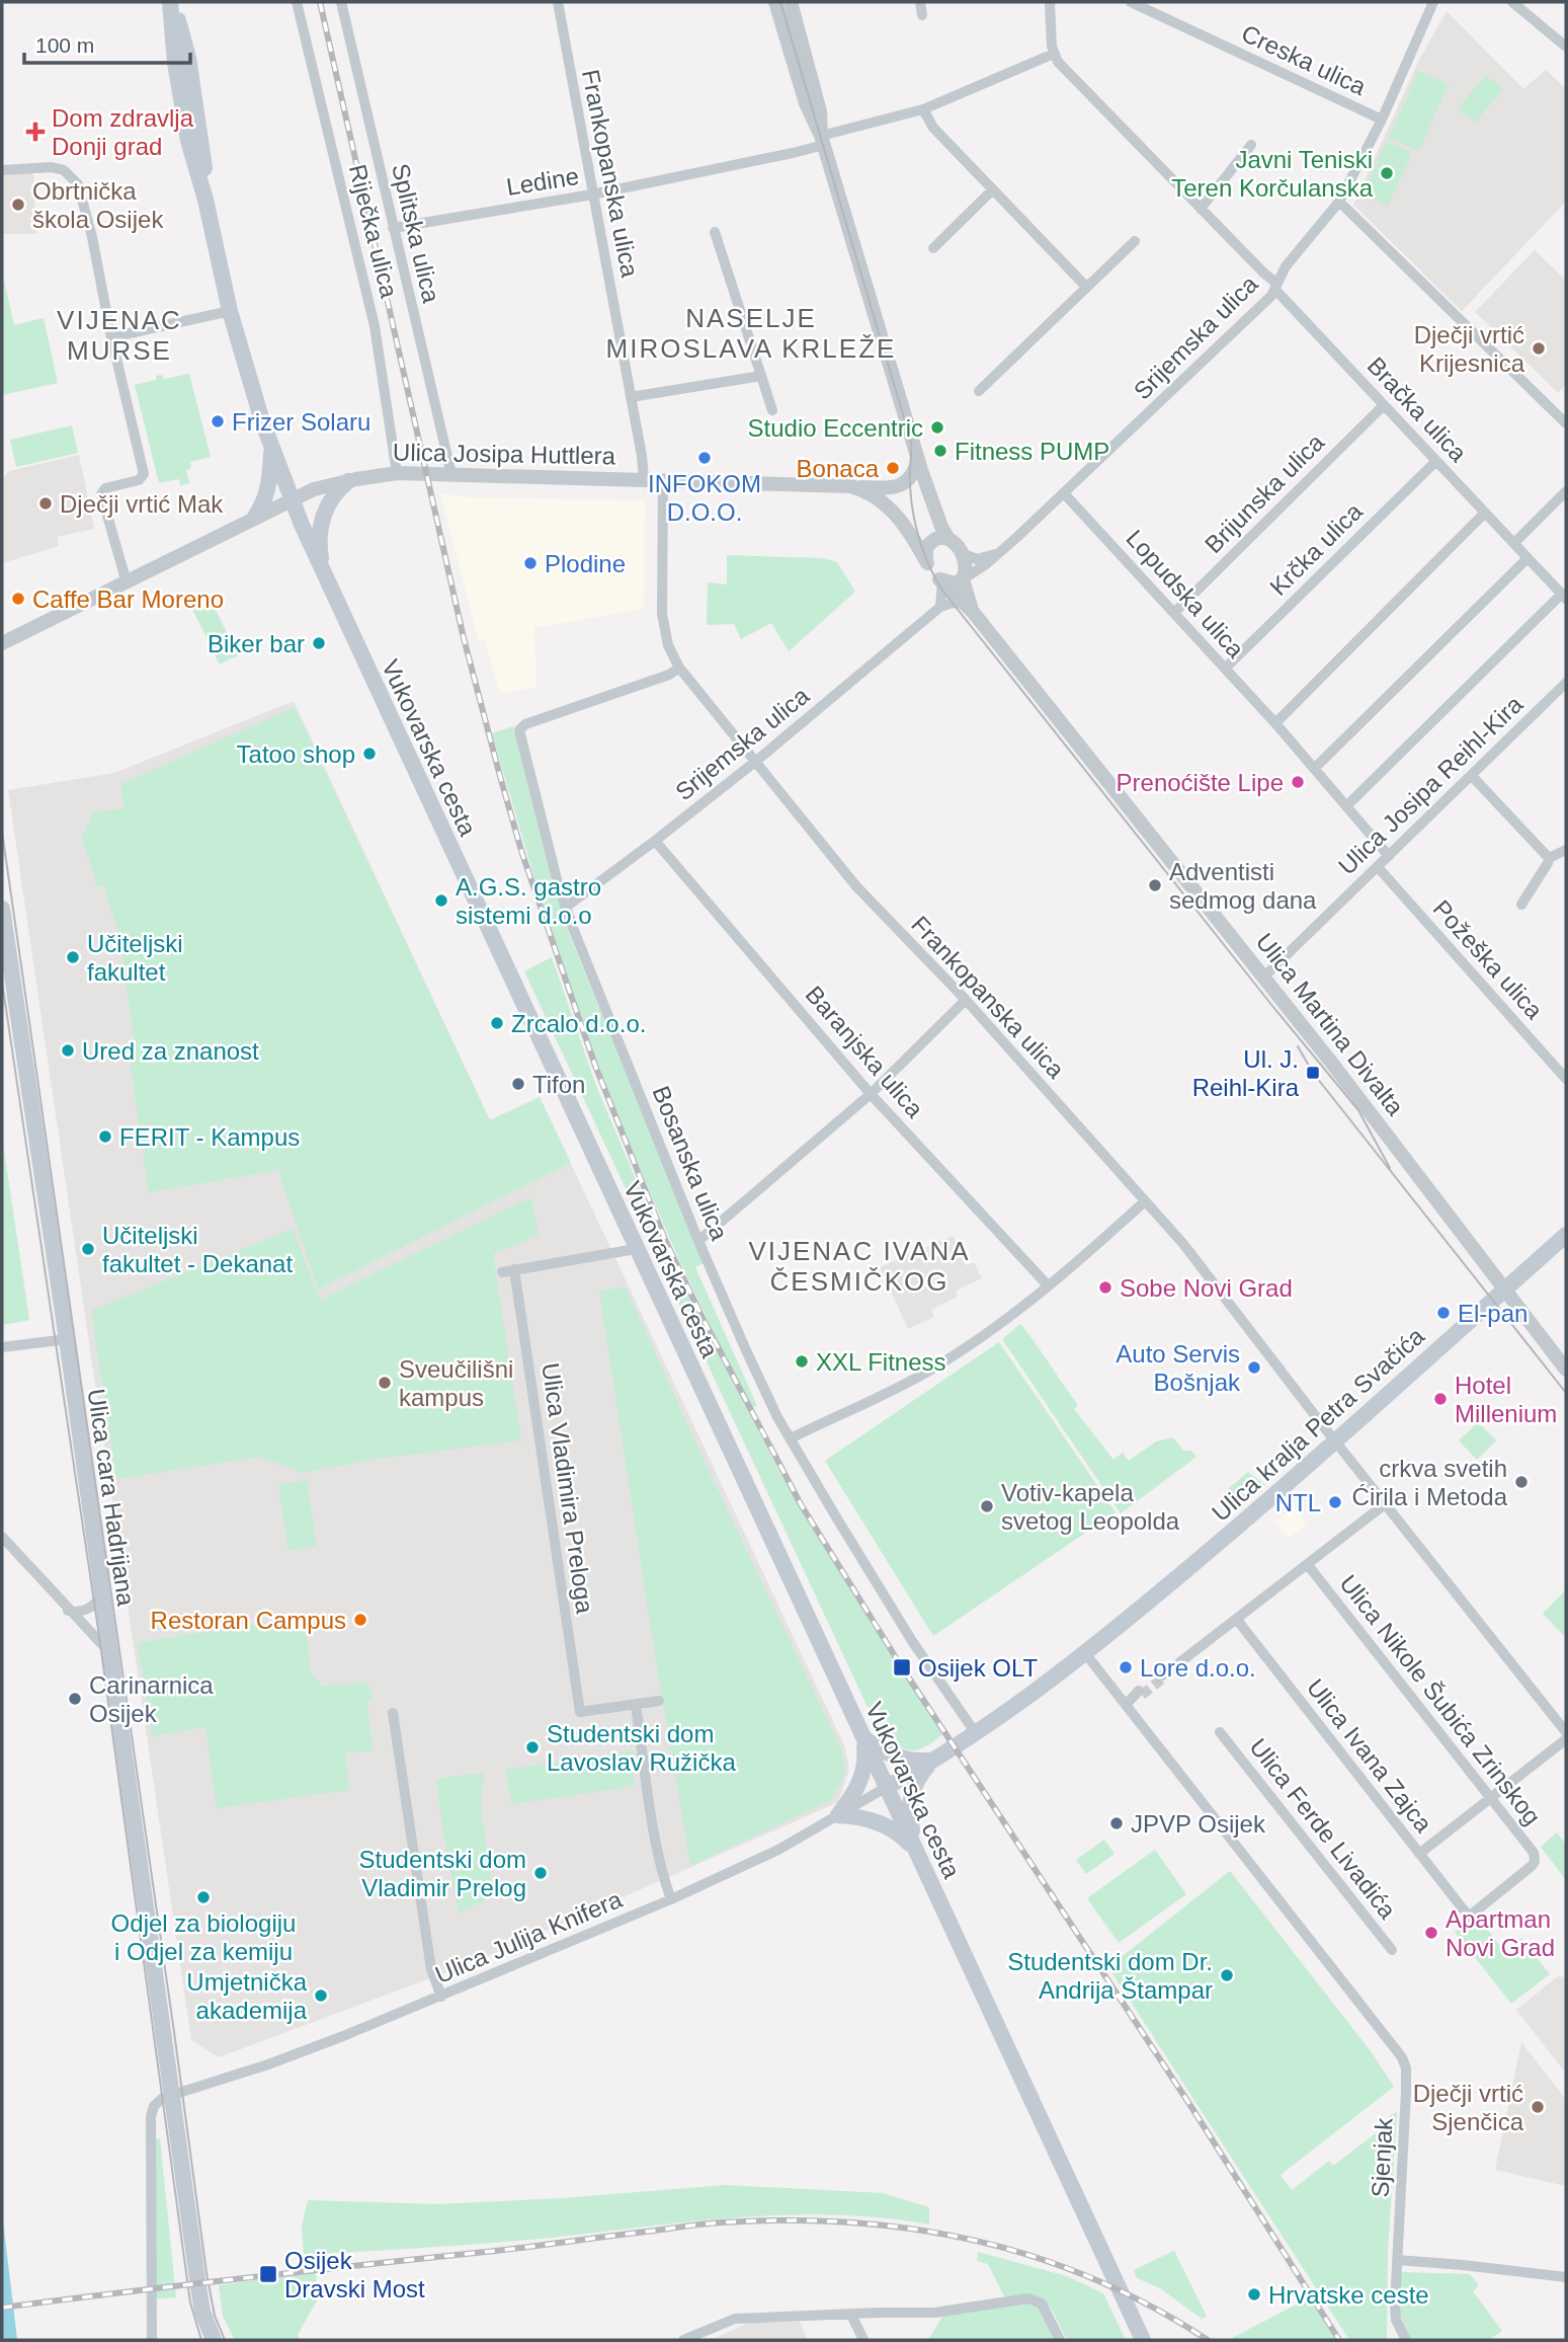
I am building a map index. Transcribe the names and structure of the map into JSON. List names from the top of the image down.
{
  "streets": {
    "main road": ["Vukovarska cesta", "Ulica kralja Petra Svačića", "Ulica cara Hadrijana"],
    "street": [
      "Creska ulica",
      "Frankopanska ulica",
      "Ledine",
      "Riječka ulica",
      "Splitska ulica",
      "Srijemska ulica",
      "Bračka ulica",
      "Ulica Josipa Huttlera",
      "Brijunska ulica",
      "Krčka ulica",
      "Lopudska ulica",
      "Ulica Josipa Reihl-Kira",
      "Požeška ulica",
      "Ulica Martina Divalta",
      "Baranjska ulica",
      "Bosanska ulica",
      "Ulica Vladimira Preloga",
      "Ulica Nikole Šubića Zrinskog",
      "Ulica Ivana Zajca",
      "Ulica Ferde Livadića",
      "Ulica Julija Knifera",
      "Sjenjak"
    ]
  },
  "crossings": [
    ["Creska ulica", "Srijemska ulica"],
    ["Frankopanska ulica", "Ledine"],
    ["Frankopanska ulica", "Srijemska ulica"],
    ["Frankopanska ulica", "Ulica Josipa Huttlera"],
    ["Frankopanska ulica", "Bosanska ulica"],
    ["Frankopanska ulica", "Ulica kralja Petra Svačića"],
    ["Ledine", "Splitska ulica"],
    ["Ledine", "Bračka ulica"],
    ["Riječka ulica", "Ulica Josipa Huttlera"],
    ["Splitska ulica", "Ulica Josipa Huttlera"],
    ["Srijemska ulica", "Bračka ulica"],
    ["Srijemska ulica", "Ulica Josipa Huttlera"],
    ["Srijemska ulica", "Lopudska ulica"],
    ["Srijemska ulica", "Ulica Martina Divalta"],
    ["Srijemska ulica", "Baranjska ulica"],
    ["Srijemska ulica", "Bosanska ulica"],
    ["Bračka ulica", "Brijunska ulica"],
    ["Bračka ulica", "Krčka ulica"],
    ["Bračka ulica", "Lopudska ulica"],
    ["Ulica Josipa Huttlera", "Vukovarska cesta"],
    ["Ulica Josipa Huttlera", "Ulica Martina Divalta"],
    ["Brijunska ulica", "Lopudska ulica"],
    ["Krčka ulica", "Lopudska ulica"],
    ["Lopudska ulica", "Ulica Josipa Reihl-Kira"],
    ["Vukovarska cesta", "Ulica kralja Petra Svačića"],
    ["Vukovarska cesta", "Ulica Julija Knifera"],
    ["Ulica Josipa Reihl-Kira", "Požeška ulica"],
    ["Ulica Josipa Reihl-Kira", "Ulica Martina Divalta"],
    ["Ulica Martina Divalta", "Ulica kralja Petra Svačića"],
    ["Bosanska ulica", "Ulica kralja Petra Svačića"],
    ["Ulica kralja Petra Svačića", "Ulica Julija Knifera"],
    ["Ulica cara Hadrijana", "Ulica Julija Knifera"],
    ["Ulica Nikole Šubića Zrinskog", "Ulica Ivana Zajca"]
  ],
  "districts": ["NASELJE MIROSLAVA KRLEŽE", "VIJENAC MURSE", "VIJENAC IVANA ČESMIČKOG"],
  "places": {
    "health": ["Dom zdravlja Donji grad"],
    "other": [
      "Javni Teniski Teren Korčulanska",
      "Obrtnička škola Osijek",
      "Dječji vrtić Krijesnica",
      "Frizer Solaru",
      "Studio Eccentric",
      "Fitness PUMP",
      "INFOKOM D.O.O.",
      "Bonaca",
      "Dječji vrtić Mak",
      "Plodine",
      "Caffe Bar Moreno",
      "Biker bar",
      "Tatoo shop",
      "Prenoćište Lipe",
      "Adventisti sedmog dana",
      "A.G.S. gastro sistemi d.o.o",
      "Učiteljski fakultet",
      "Zrcalo d.o.o.",
      "Ured za znanost",
      "Tifon",
      "FERIT - Kampus",
      "Učiteljski fakultet - Dekanat",
      "Sobe Novi Grad",
      "El-pan",
      "XXL Fitness",
      "Auto Servis Bošnjak",
      "Sveučilišni kampus",
      "Hotel Millenium",
      "crkva svetih Ćirila i Metoda",
      "NTL",
      "Votiv-kapela svetog Leopolda",
      "Restoran Campus",
      "Lore d.o.o.",
      "Carinarnica Osijek",
      "Studentski dom Lavoslav Ružička",
      "JPVP Osijek",
      "Studentski dom Vladimir Prelog",
      "Odjel za biologiju i Odjel za kemiju",
      "Apartman Novi Grad",
      "Studentski dom Dr. Andrija Štampar",
      "Umjetnička akademija",
      "Dječji vrtić Sjenčica",
      "Hrvatske ceste"
    ],
    "transit": ["Ul. J. Reihl-Kira", "Osijek OLT", "Osijek Dravski Most"]
  },
  "scale_bar": "100 m"
}
